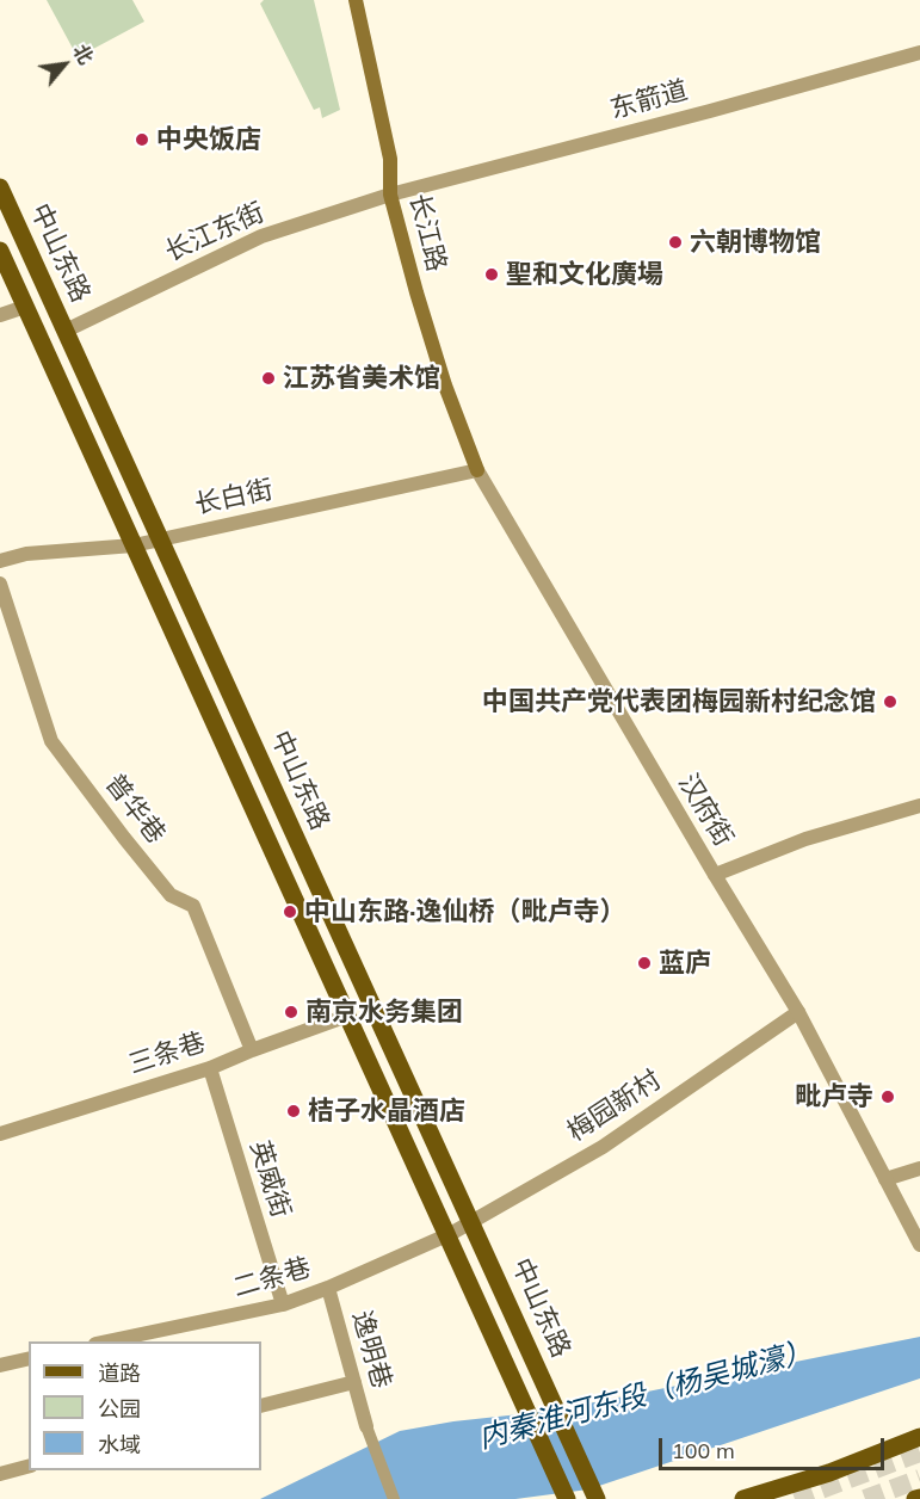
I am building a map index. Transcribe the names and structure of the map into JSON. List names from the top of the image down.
{
  "streets": {
    "main road": ["长江路", "中山东路"],
    "street": [
      "东箭道",
      "长江东街",
      "长白街",
      "普华巷",
      "汉府街",
      "三条巷",
      "梅园新村",
      "英威街",
      "二条巷",
      "逸明巷"
    ]
  },
  "crossings": [
    ["东箭道", "长江东街"],
    ["东箭道", "长江路"],
    ["长江东街", "长江路"],
    ["长江东街", "中山东路"],
    ["长江路", "长白街"],
    ["长江路", "汉府街"],
    ["中山东路", "长白街"],
    ["中山东路", "三条巷"],
    ["中山东路", "梅园新村"],
    ["中山东路", "二条巷"],
    ["长白街", "汉府街"],
    ["普华巷", "三条巷"],
    ["汉府街", "梅园新村"],
    ["三条巷", "英威街"],
    ["梅园新村", "二条巷"],
    ["英威街", "二条巷"],
    ["二条巷", "逸明巷"]
  ],
  "water": ["内秦淮河东段（杨吴城濠）"],
  "places": [
    "中央饭店",
    "六朝博物馆",
    "聖和文化廣場",
    "江苏省美术馆",
    "中国共产党代表团梅园新村纪念馆",
    "中山东路·逸仙桥（毗卢寺）",
    "蓝庐",
    "南京水务集团",
    "毗卢寺",
    "桔子水晶酒店"
  ],
  "legend": ["道路", "公园", "水域"],
  "scale_bar": "100 m",
  "north": "top right"
}
